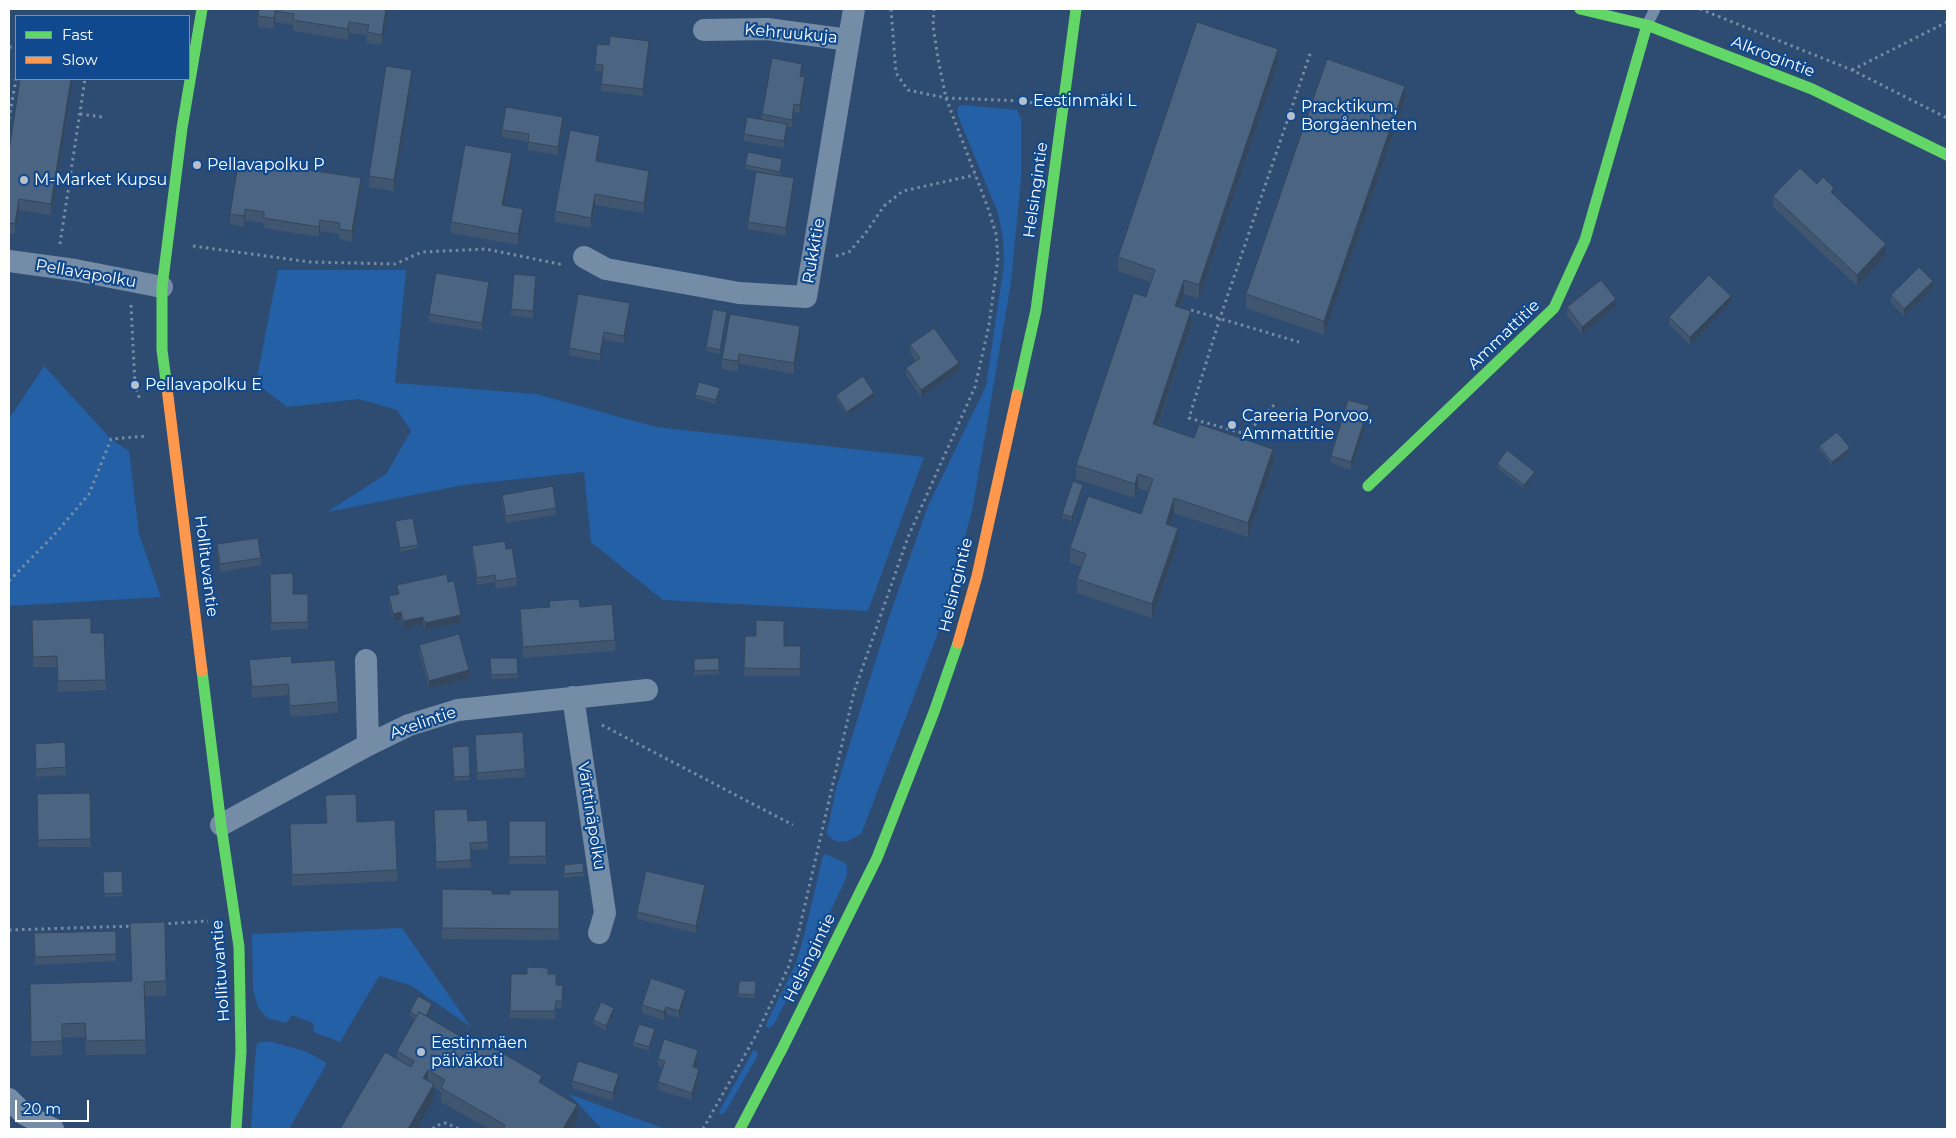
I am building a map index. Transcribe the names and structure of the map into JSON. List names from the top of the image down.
{
  "streets": {
    "street": [
      "Kehruukuja",
      "Alkrogintie",
      "Helsingintie",
      "Rukkitie",
      "Pellavapolku",
      "Ammattitie",
      "Hollituvantie",
      "Axelintie",
      "Värttinäpolku"
    ]
  },
  "crossings": [
    ["Kehruukuja", "Rukkitie"],
    ["Alkrogintie", "Ammattitie"],
    ["Pellavapolku", "Hollituvantie"],
    ["Hollituvantie", "Axelintie"],
    ["Axelintie", "Värttinäpolku"]
  ],
  "places": [
    "Eestinmäki L",
    "Pracktikum, Borgåenheten",
    "Pellavapolku P",
    "M-Market Kupsu",
    "Pellavapolku E",
    "Careeria Porvoo, Ammattitie",
    "Eestinmäen päiväkoti"
  ],
  "legend": ["Fast", "Slow"],
  "scale_bar": "20 m"
}
